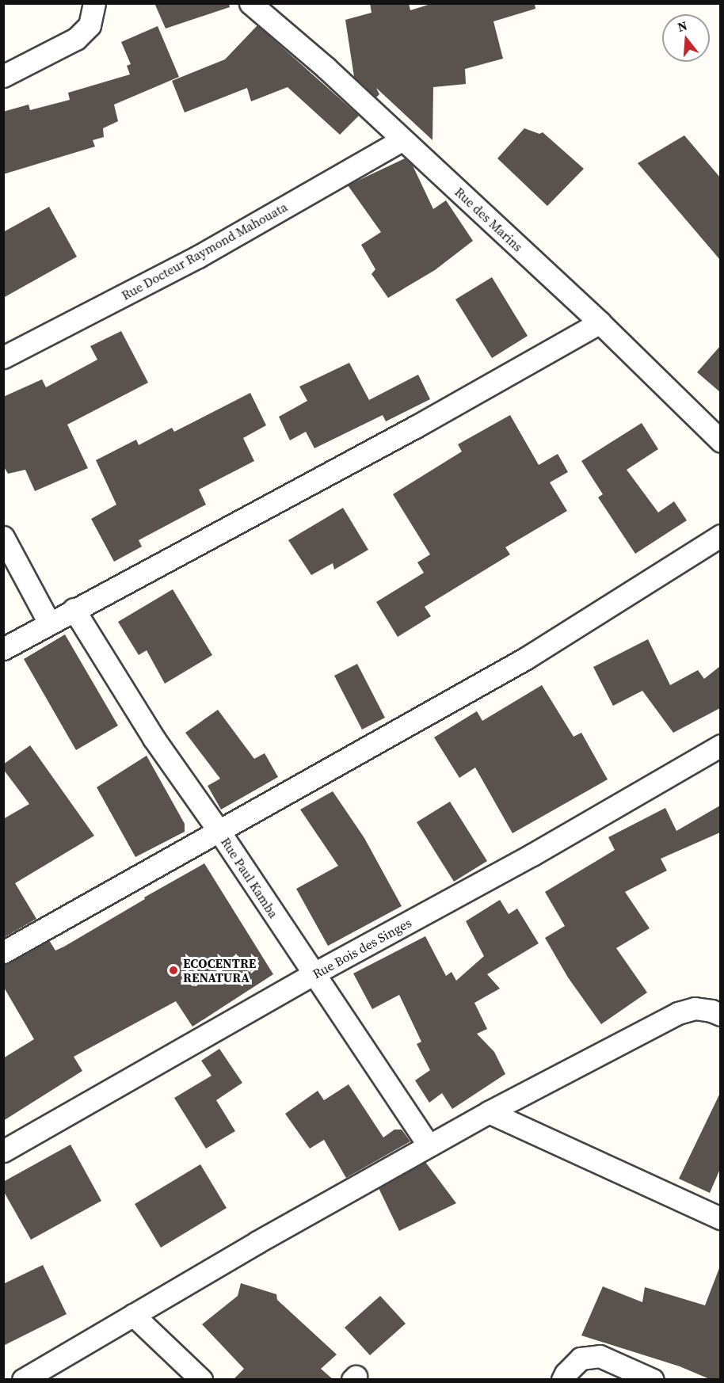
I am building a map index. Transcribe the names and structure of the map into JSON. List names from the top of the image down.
{
  "streets": {
    "street": [
      "Rue des Marins",
      "Rue Docteur Raymond Mahouata",
      "Rue Paul Kamba",
      "Rue Bois des Singes"
    ]
  },
  "crossings": [
    ["Rue des Marins", "Rue Docteur Raymond Mahouata"],
    ["Rue Paul Kamba", "Rue Bois des Singes"]
  ],
  "places": ["ECOCENTRE RENATURA"],
  "north": "top"
}
